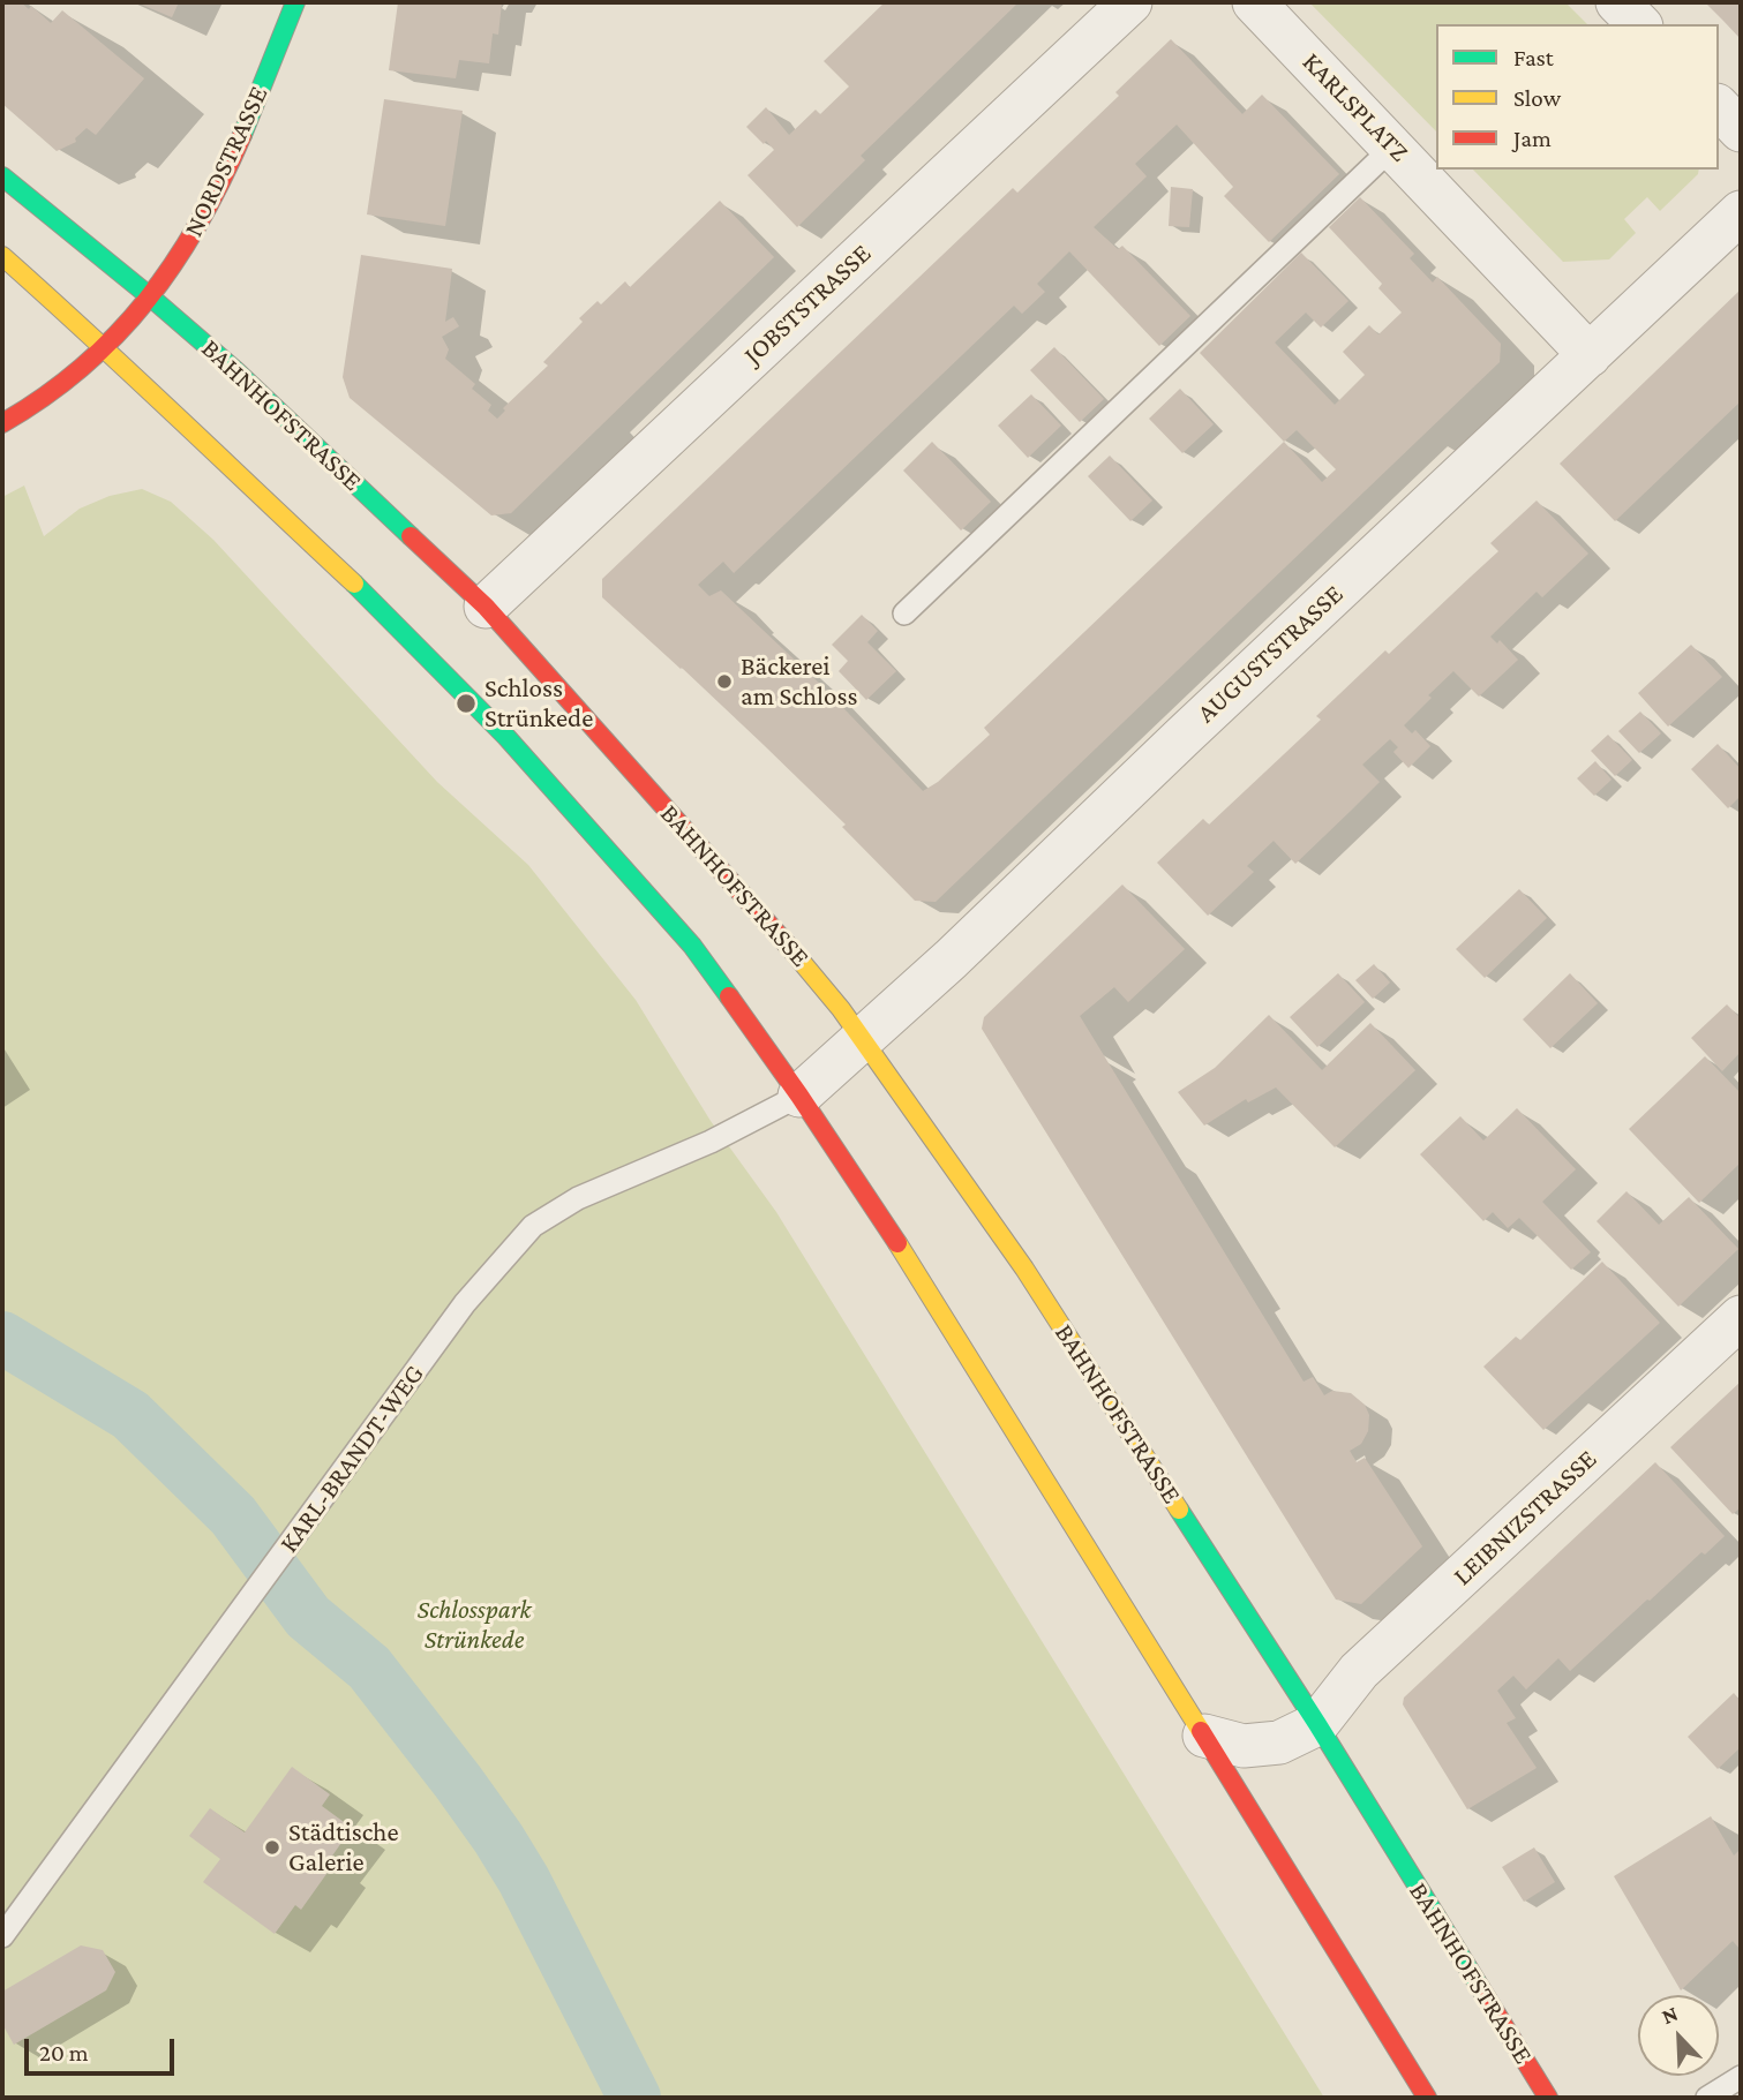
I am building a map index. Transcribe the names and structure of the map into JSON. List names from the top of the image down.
{
  "streets": {
    "street": [
      "KARLSPLATZ",
      "NORDSTRASSE",
      "JOBSTSTRASSE",
      "BAHNHOFSTRASSE",
      "AUGUSTSTRASSE",
      "LEIBNIZSTRASSE"
    ],
    "lane": ["KARL-BRANDT-WEG"]
  },
  "crossings": [
    ["KARLSPLATZ", "AUGUSTSTRASSE"],
    ["NORDSTRASSE", "BAHNHOFSTRASSE"],
    ["JOBSTSTRASSE", "BAHNHOFSTRASSE"],
    ["BAHNHOFSTRASSE", "AUGUSTSTRASSE"],
    ["BAHNHOFSTRASSE", "LEIBNIZSTRASSE"],
    ["AUGUSTSTRASSE", "KARL-BRANDT-WEG"]
  ],
  "parks": ["Schlosspark Strünkede"],
  "places": ["Bäckerei am Schloss", "Schloss Strünkede", "Städtische Galerie"],
  "legend": ["Fast", "Slow", "Jam"],
  "scale_bar": "20 m",
  "north": "top left"
}
